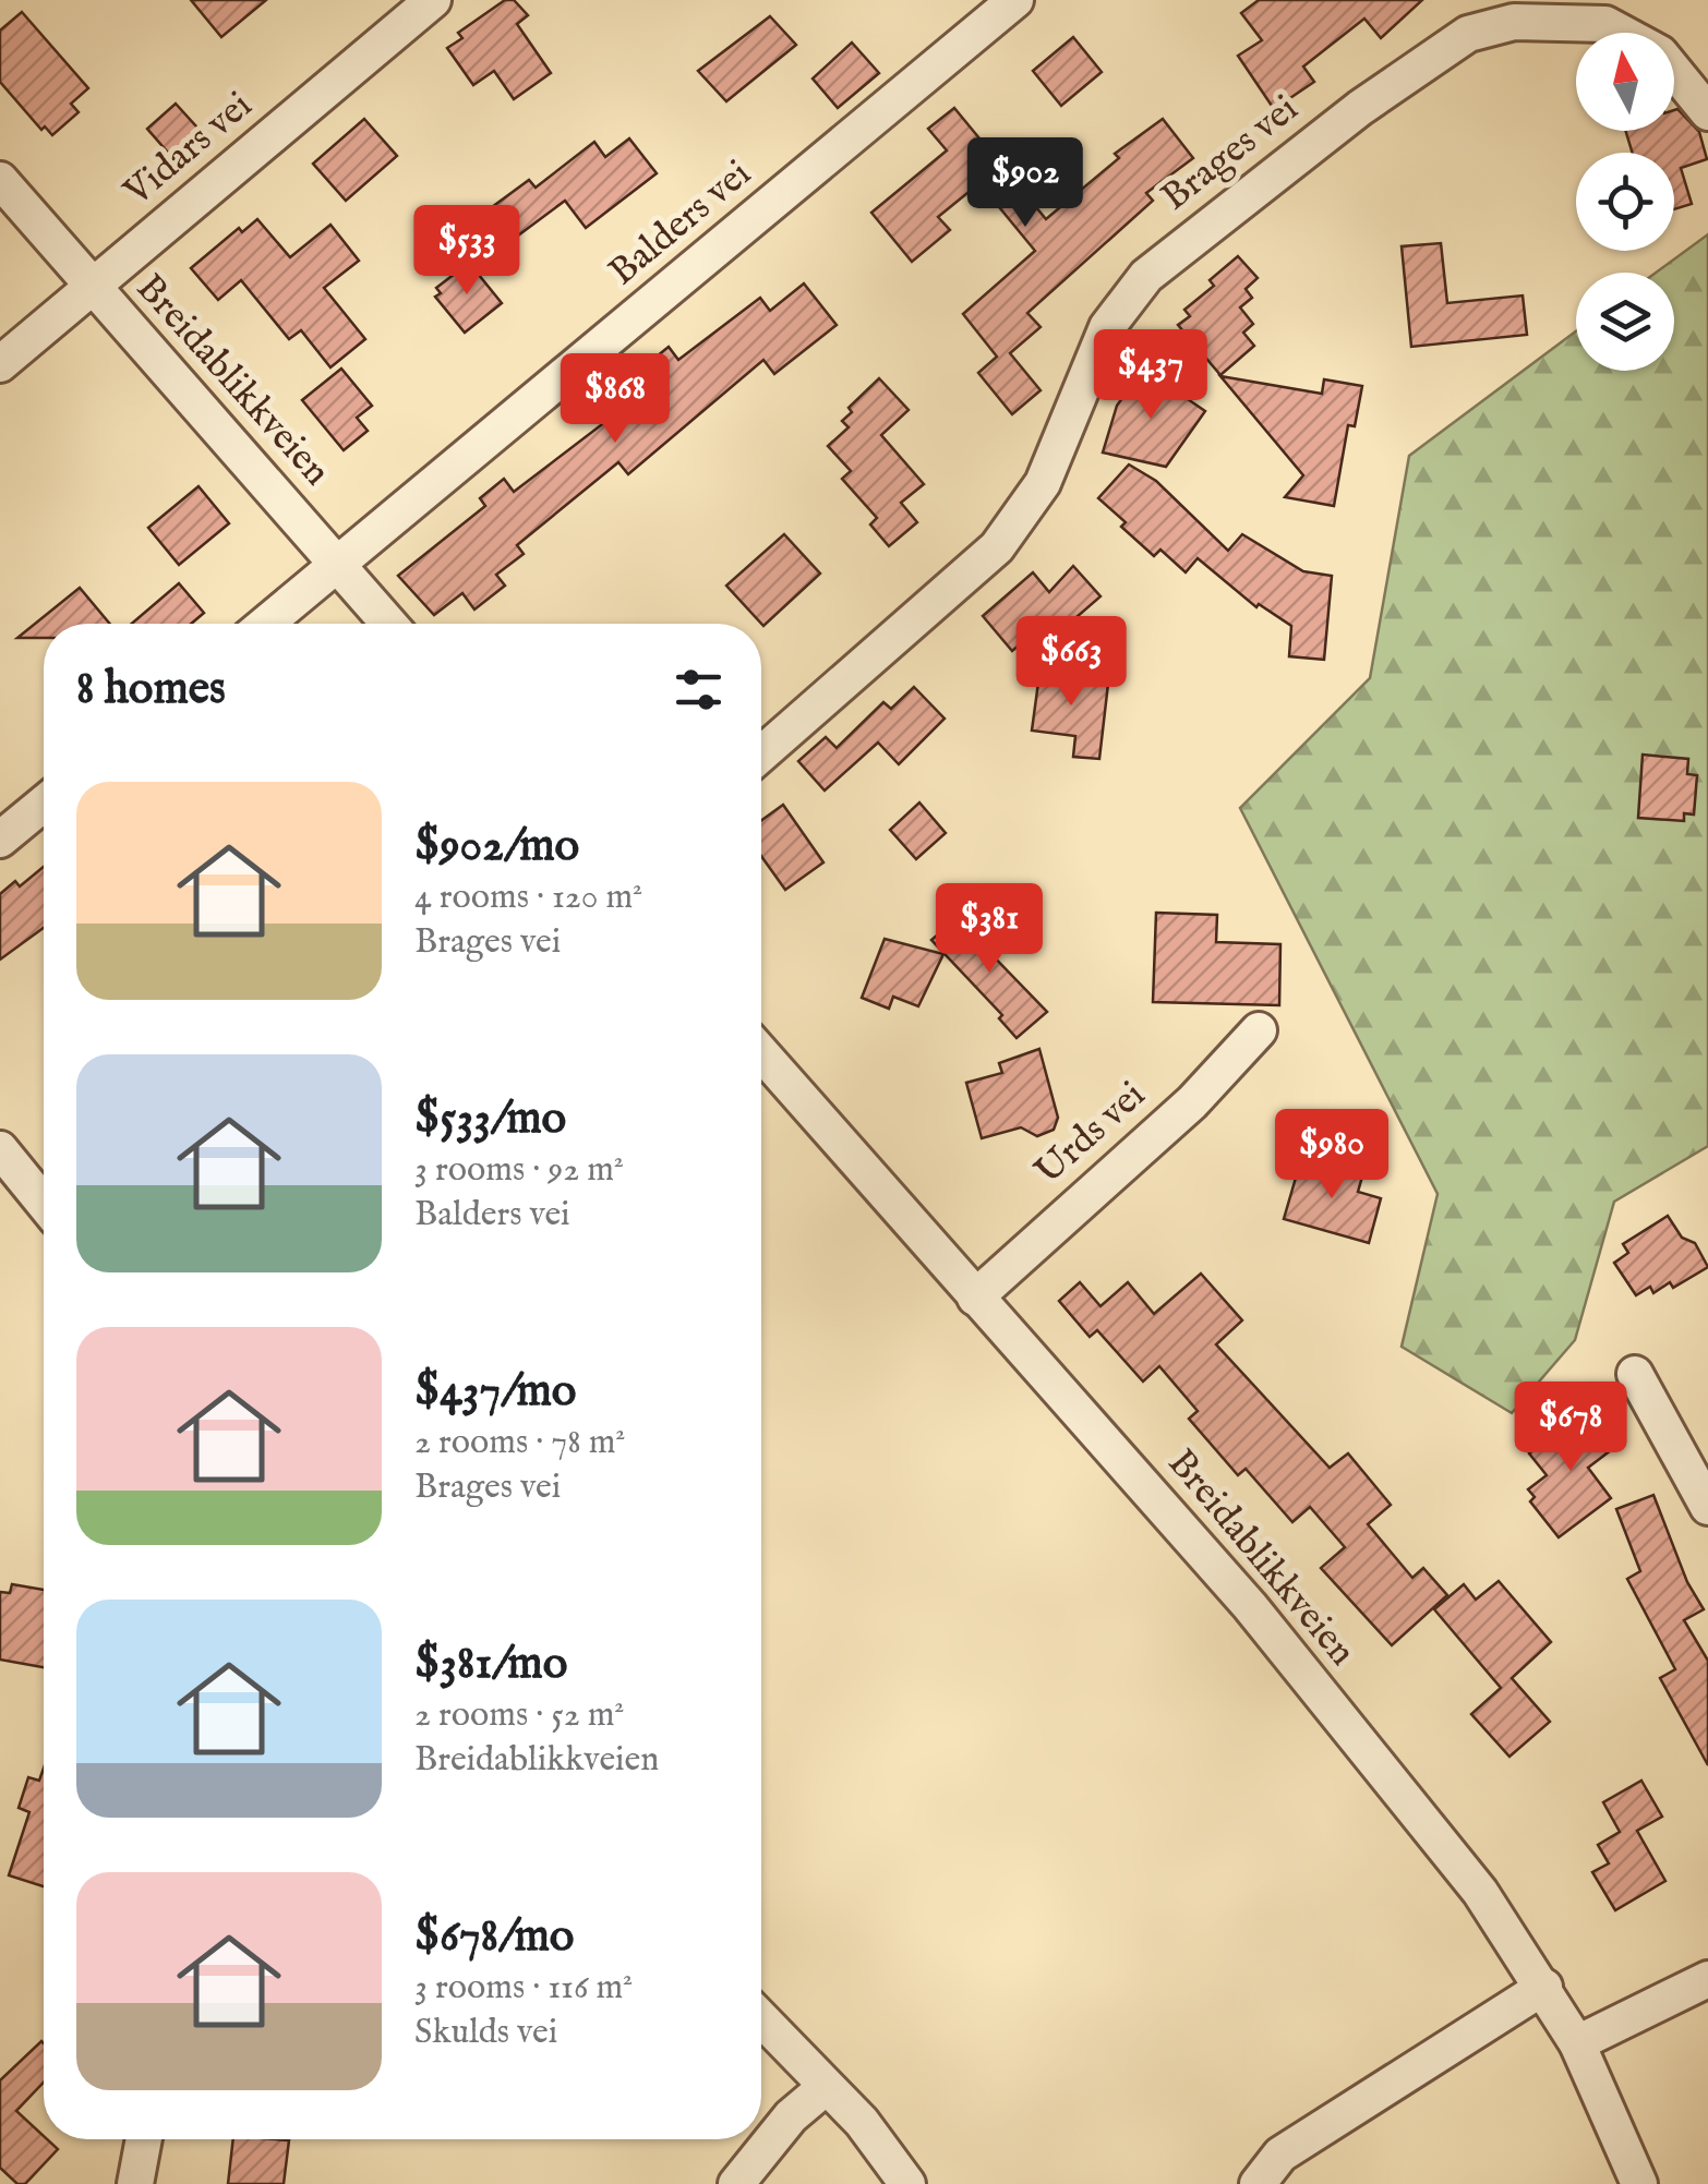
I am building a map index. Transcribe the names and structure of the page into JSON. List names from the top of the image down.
{
  "streets": {
    "street": [
      "Vidars vei",
      "Brages vei",
      "Balders vei",
      "Breidablikkveien",
      "Urds vei"
    ]
  },
  "crossings": [
    ["Vidars vei", "Breidablikkveien"],
    ["Balders vei", "Breidablikkveien"],
    ["Breidablikkveien", "Urds vei"]
  ],
  "north": "top",
  "page": {
    "price": [
      "$902",
      "$533",
      "$437",
      "$868",
      "$663",
      "$381",
      "$980",
      "$678"
    ],
    "heading": "8 homes",
    "list": [
      {
        "name": "$902/mo",
        "note": "4 rooms · 120 m² · Brages vei"
      },
      {
        "name": "$533/mo",
        "note": "3 rooms · 92 m² · Balders vei"
      },
      {
        "name": "$437/mo",
        "note": "2 rooms · 78 m² · Brages vei"
      },
      {
        "name": "$381/mo",
        "note": "2 rooms · 52 m² · Breidablikkveien"
      },
      {
        "name": "$678/mo",
        "note": "3 rooms · 116 m² · Skulds vei"
      }
    ]
  }
}
